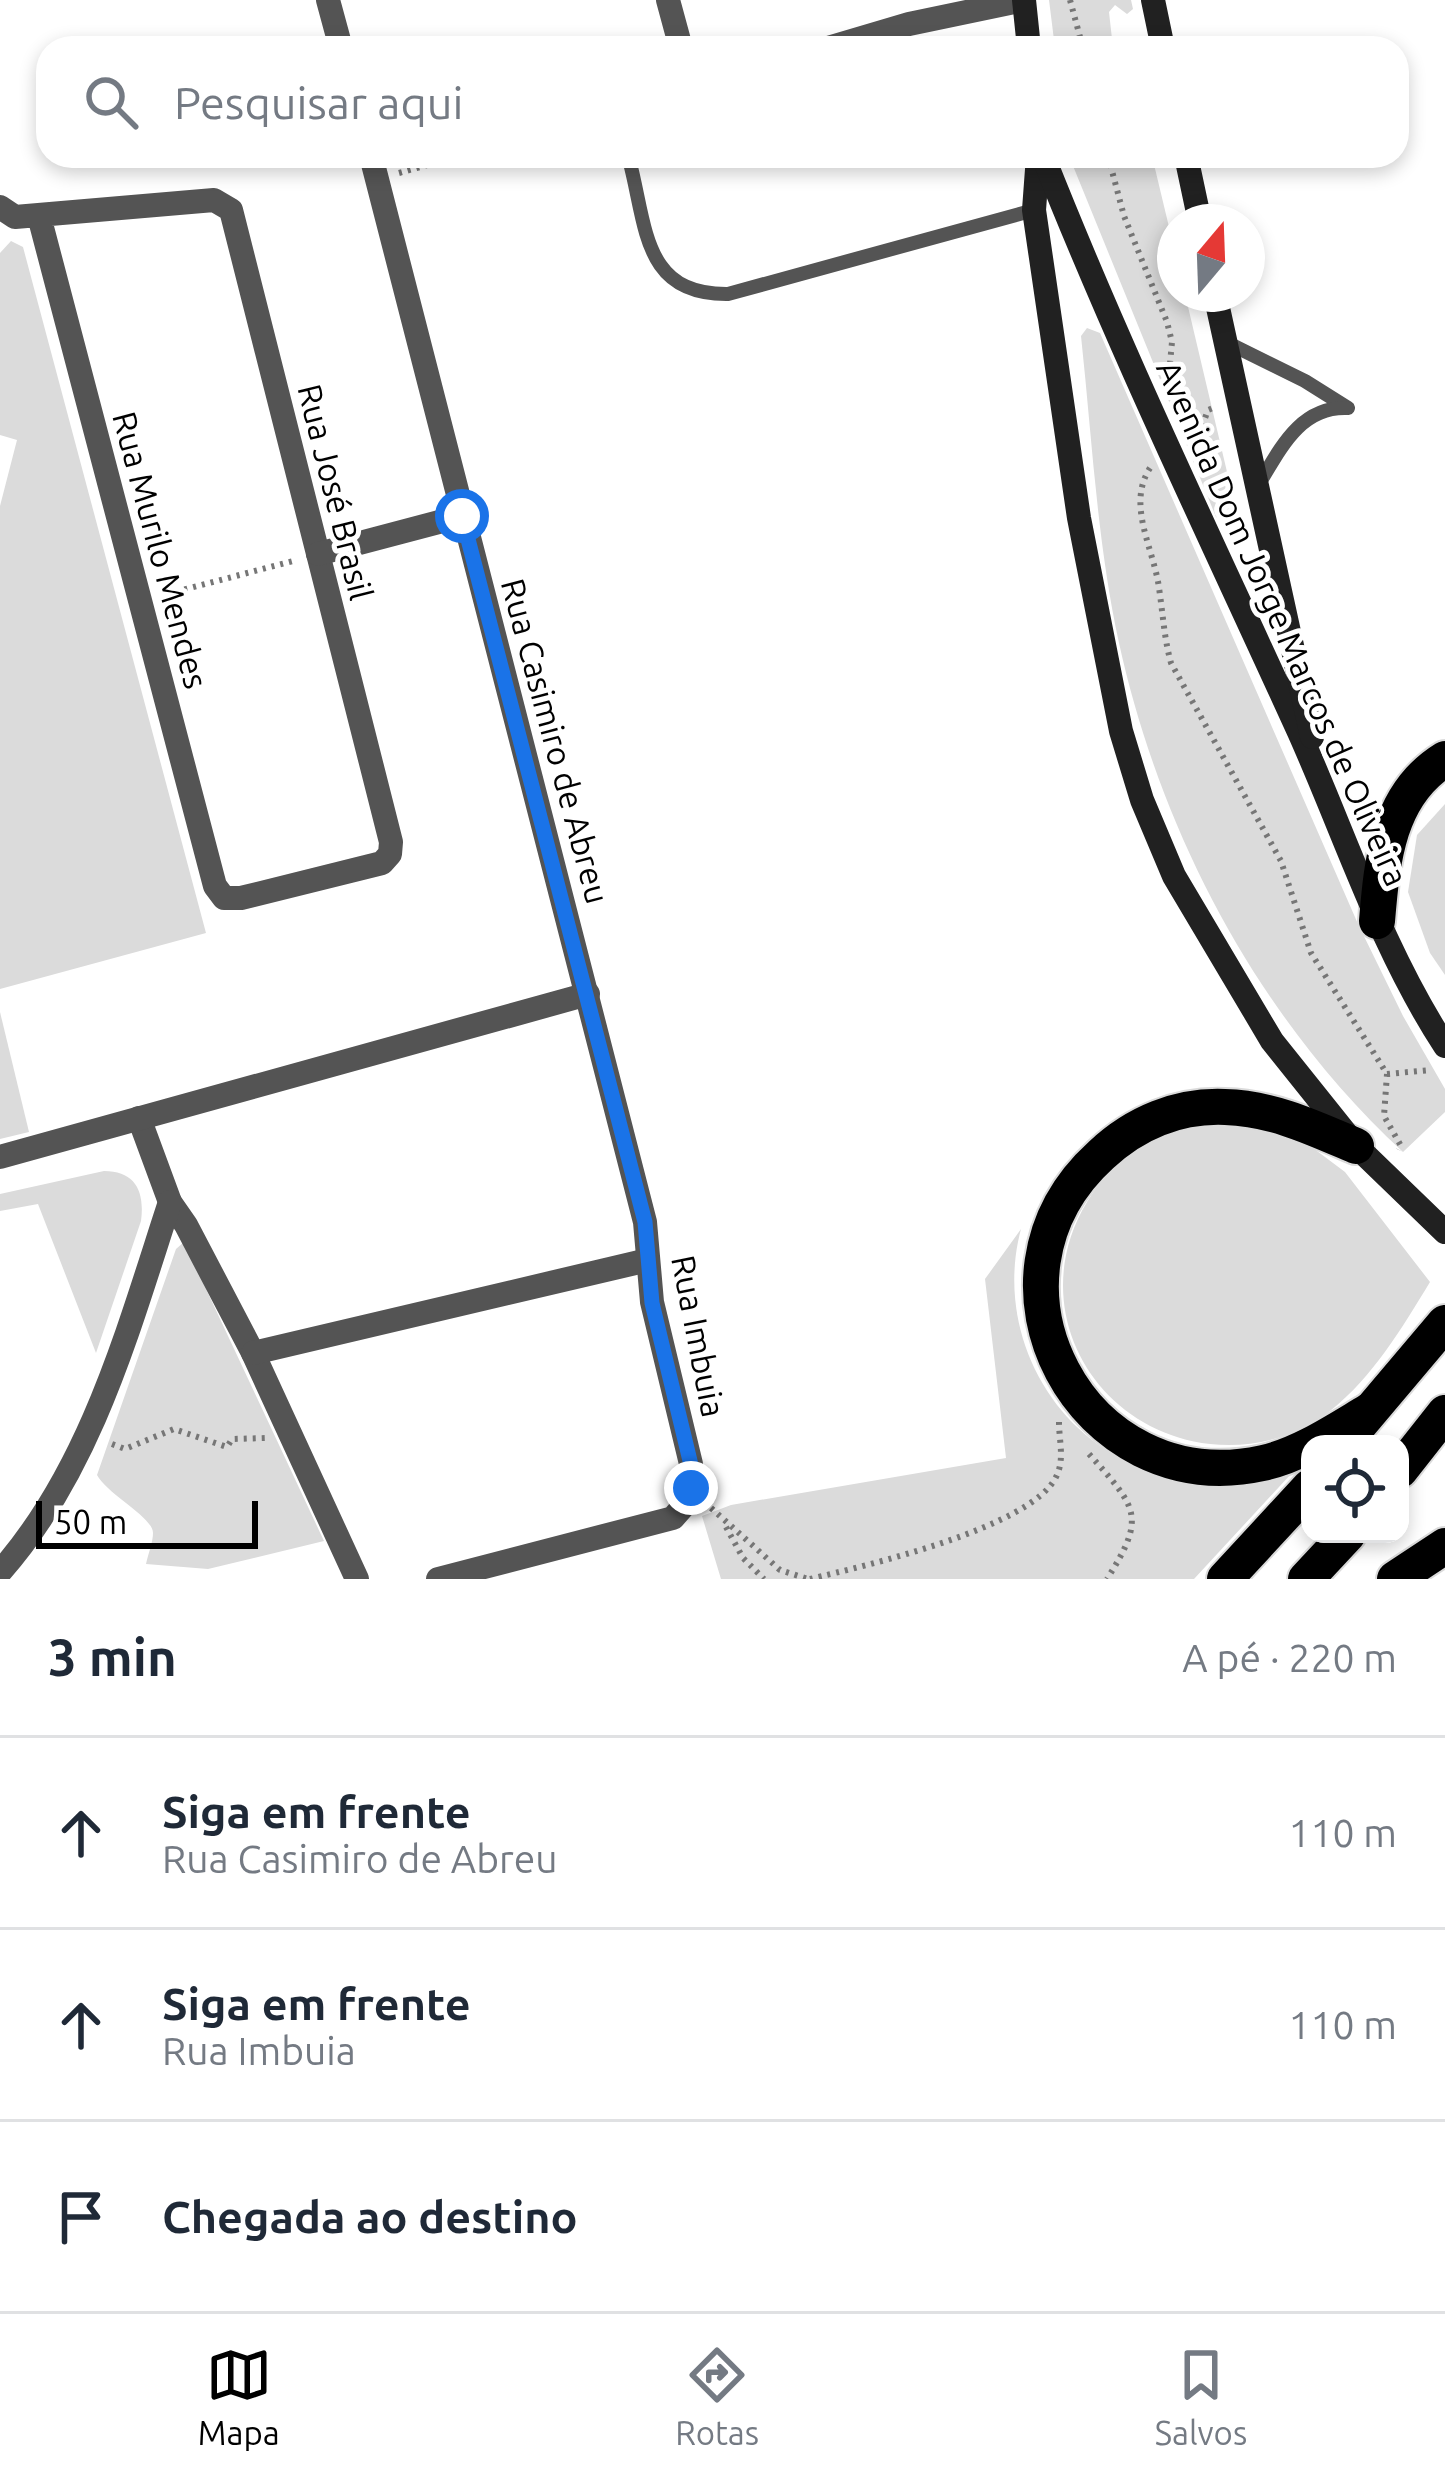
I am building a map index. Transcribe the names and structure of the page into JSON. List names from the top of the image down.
{
  "streets": {
    "main road": ["Avenida Dom Jorge Marcos de Oliveira"],
    "street": [
      "Rua José Brasil",
      "Rua Murilo Mendes",
      "Rua Casimiro de Abreu",
      "Rua Imbuia"
    ]
  },
  "crossings": [
    ["Rua José Brasil", "Rua Murilo Mendes"],
    ["Rua Casimiro de Abreu", "Rua Imbuia"]
  ],
  "scale_bar": "50 m",
  "north": "top",
  "page": {
    "search": "Pesquisar aqui",
    "scale": "50 m",
    "heading": ["3 min", "A pé · 220 m"],
    "list": [
      ["Siga em frente", "Rua Casimiro de Abreu", "110 m"],
      ["Siga em frente", "Rua Imbuia", "110 m"],
      "Chegada ao destino"
    ],
    "nav": ["Mapa", "Rotas", "Salvos"]
  }
}
